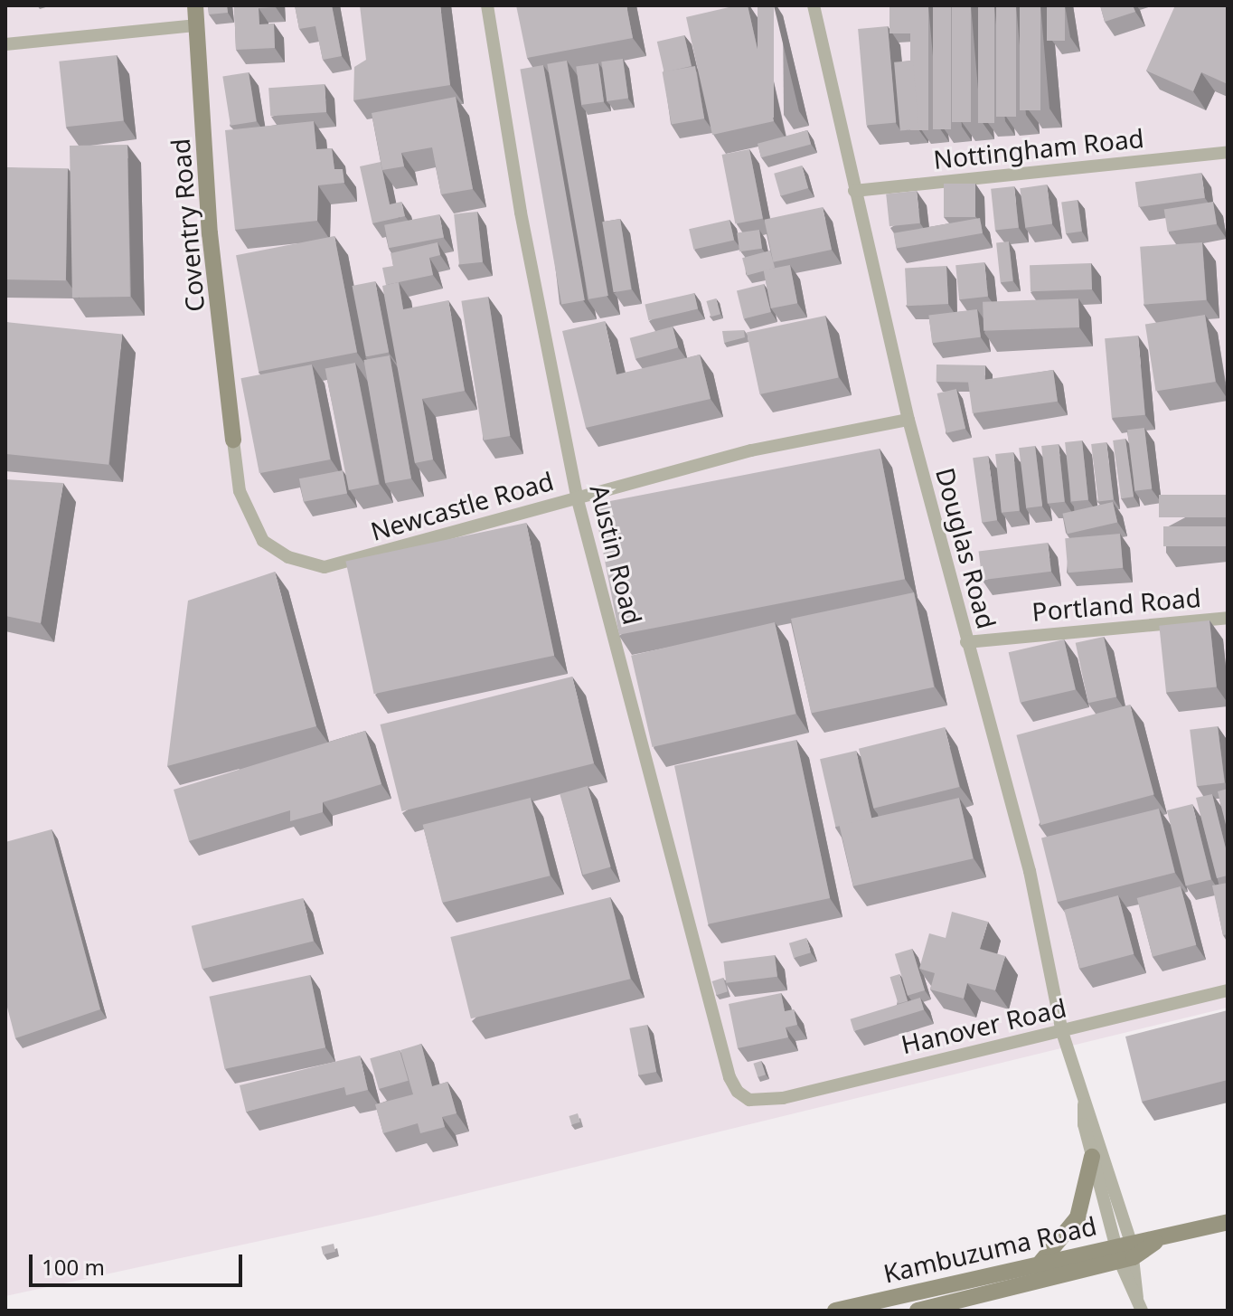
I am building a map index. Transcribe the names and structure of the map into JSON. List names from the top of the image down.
{
  "streets": {
    "main road": ["Coventry Road", "Kambuzuma Road"],
    "street": [
      "Nottingham Road",
      "Newcastle Road",
      "Douglas Road",
      "Austin Road",
      "Portland Road",
      "Hanover Road"
    ]
  },
  "crossings": [
    ["Nottingham Road", "Douglas Road"],
    ["Coventry Road", "Newcastle Road"],
    ["Newcastle Road", "Douglas Road"],
    ["Newcastle Road", "Austin Road"],
    ["Douglas Road", "Portland Road"],
    ["Douglas Road", "Hanover Road"],
    ["Douglas Road", "Kambuzuma Road"],
    ["Austin Road", "Hanover Road"]
  ],
  "scale_bar": "100 m"
}
